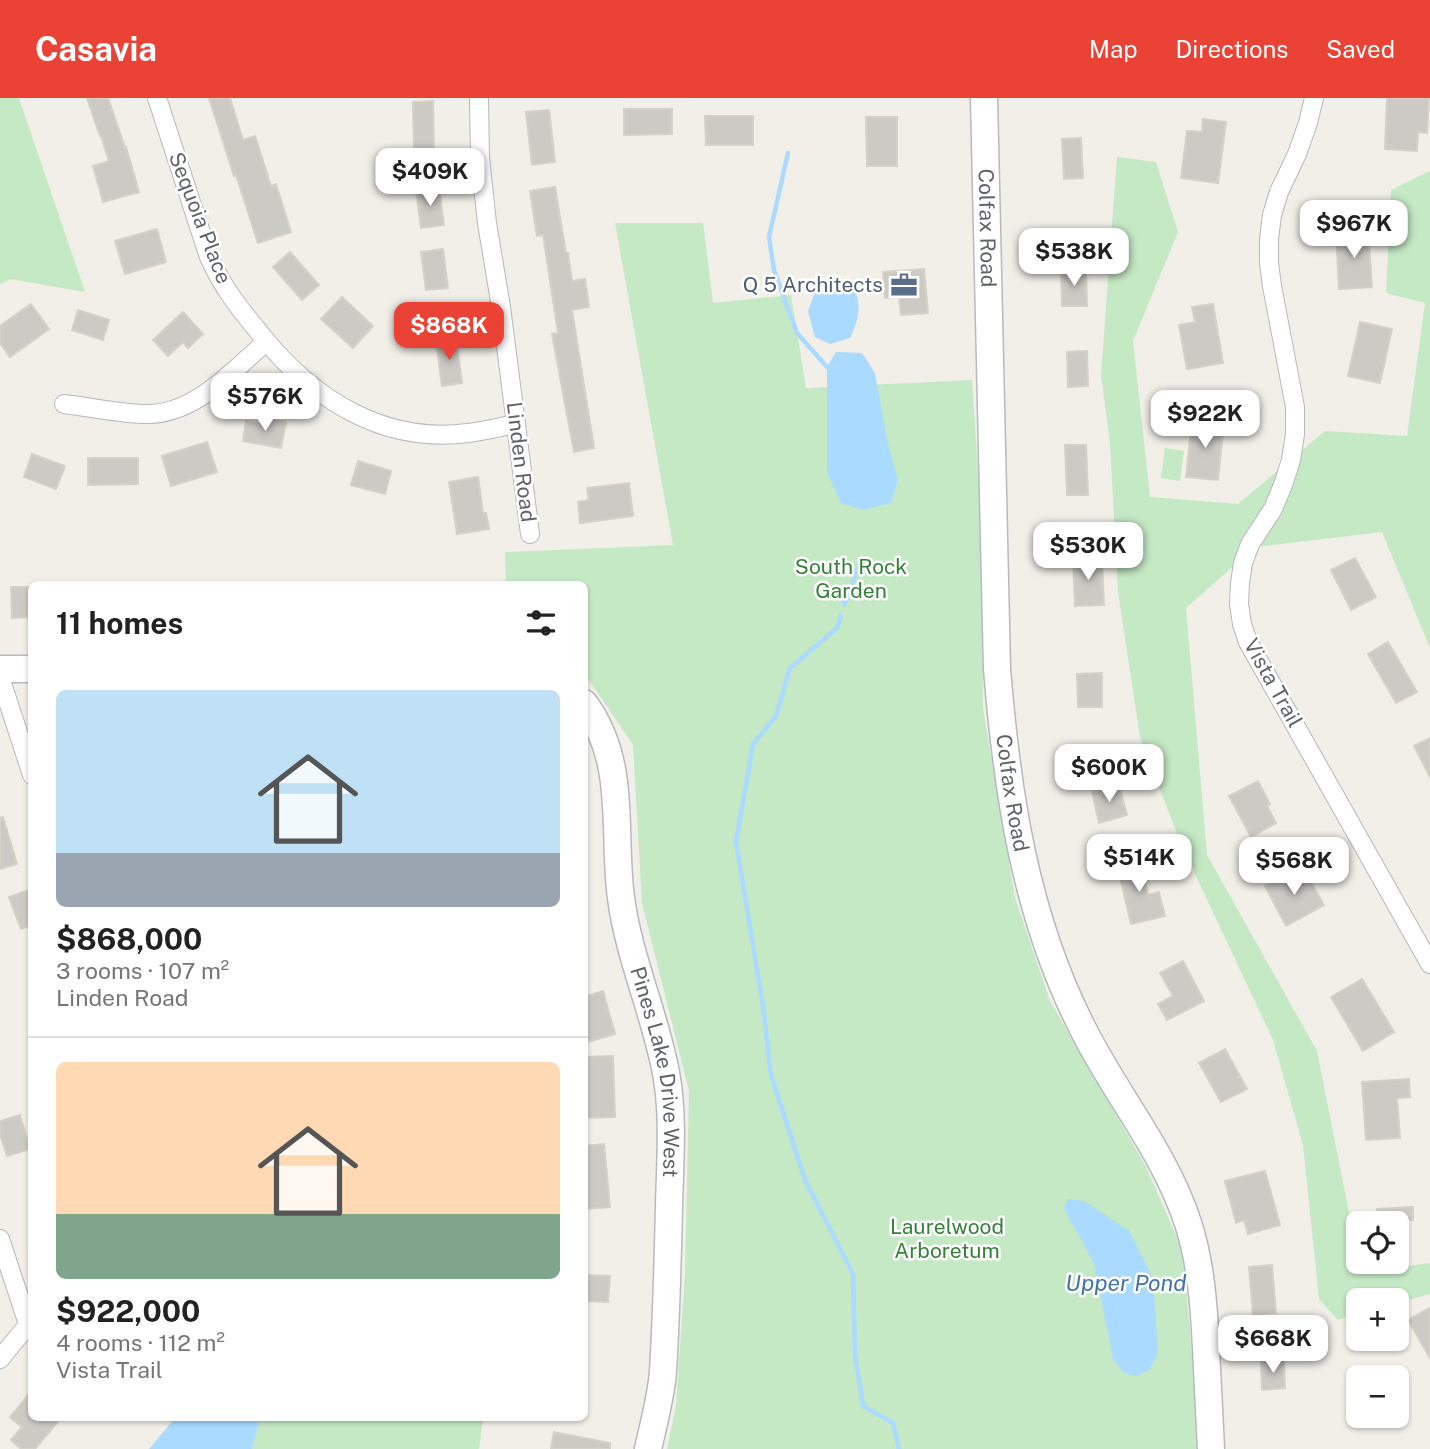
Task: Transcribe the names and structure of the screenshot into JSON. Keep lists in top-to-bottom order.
{
  "streets": {
    "main road": ["Colfax Road", "Pines Lake Drive West"],
    "street": ["Sequoia Place", "Linden Road", "Vista Trail"]
  },
  "crossings": [
    ["Sequoia Place", "Linden Road"]
  ],
  "water": ["Upper Pond"],
  "parks": ["South Rock Garden", "Laurelwood Arboretum"],
  "places": {
    "office": ["Q 5 Architects"]
  },
  "page": {
    "header": "Casavia",
    "nav": ["Map", "Directions", "Saved"],
    "price": [
      "$409K",
      "$967K",
      "$538K",
      "$868K",
      "$576K",
      "$922K",
      "$530K",
      "$600K",
      "$514K",
      "$568K",
      "$668K"
    ],
    "heading": "11 homes",
    "list": [
      {
        "name": "$868,000",
        "note": "3 rooms · 107 m² · Linden Road"
      },
      {
        "name": "$922,000",
        "note": "4 rooms · 112 m² · Vista Trail"
      }
    ],
    "map_buttons": ["+", "−"]
  }
}
